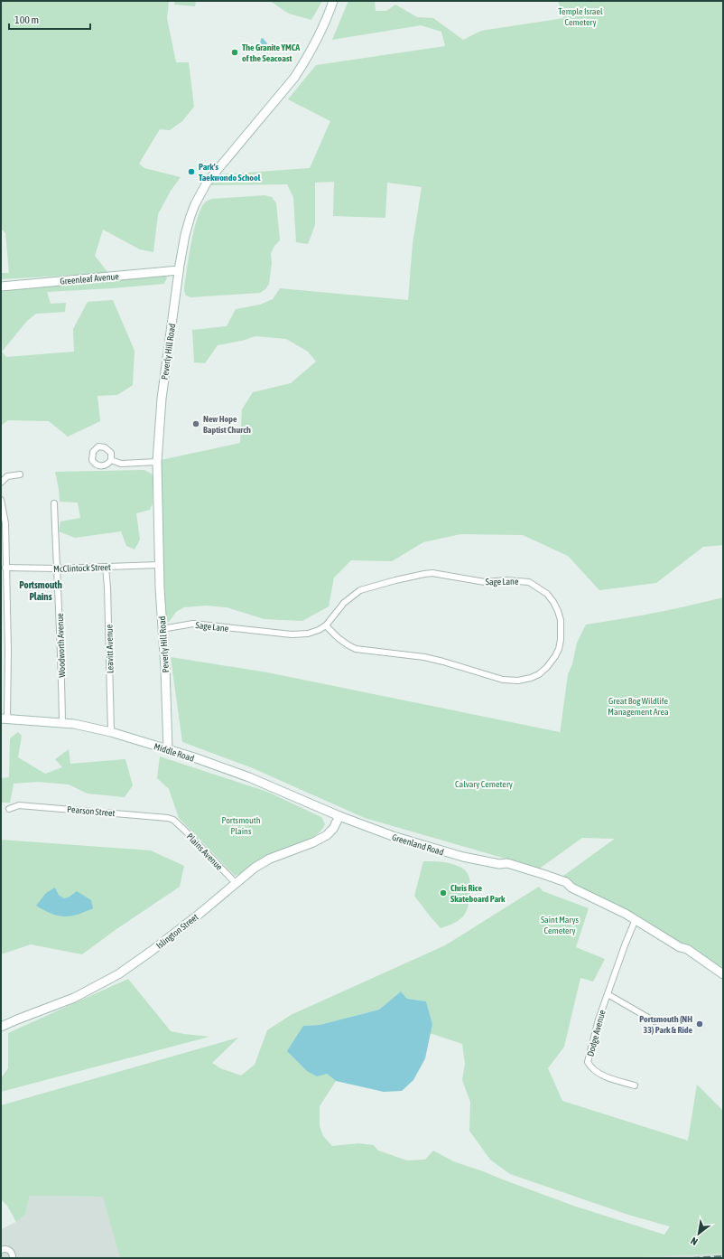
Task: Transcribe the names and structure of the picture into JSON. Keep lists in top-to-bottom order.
{
  "streets": {
    "street": [
      "Greenleaf Avenue",
      "Peverly Hill Road",
      "McClintock Street",
      "Sage Lane",
      "Woodworth Avenue",
      "Leavitt Avenue",
      "Middle Road",
      "Pearson Street",
      "Greenland Road",
      "Plains Avenue",
      "Islington Street",
      "Dodge Avenue"
    ]
  },
  "crossings": [
    ["Greenleaf Avenue", "Peverly Hill Road"],
    ["Peverly Hill Road", "McClintock Street"],
    ["Peverly Hill Road", "Sage Lane"],
    ["Peverly Hill Road", "Middle Road"],
    ["McClintock Street", "Woodworth Avenue"],
    ["McClintock Street", "Leavitt Avenue"],
    ["Woodworth Avenue", "Middle Road"],
    ["Leavitt Avenue", "Middle Road"],
    ["Middle Road", "Greenland Road"],
    ["Middle Road", "Islington Street"],
    ["Pearson Street", "Plains Avenue"],
    ["Greenland Road", "Islington Street"],
    ["Greenland Road", "Dodge Avenue"],
    ["Plains Avenue", "Islington Street"]
  ],
  "districts": ["Portsmouth Plains"],
  "parks": [
    "Temple Israel Cemetery",
    "Great Bog Wildlife Management Area",
    "Calvary Cemetery",
    "Portsmouth Plains",
    "Saint Marys Cemetery"
  ],
  "places": [
    "The Granite YMCA of the Seacoast",
    "Park’s Taekwondo School",
    "New Hope Baptist Church",
    "Chris Rice Skateboard Park",
    "Portsmouth (NH 33) Park & Ride"
  ],
  "scale_bar": "100 m",
  "north": "bottom left"
}
